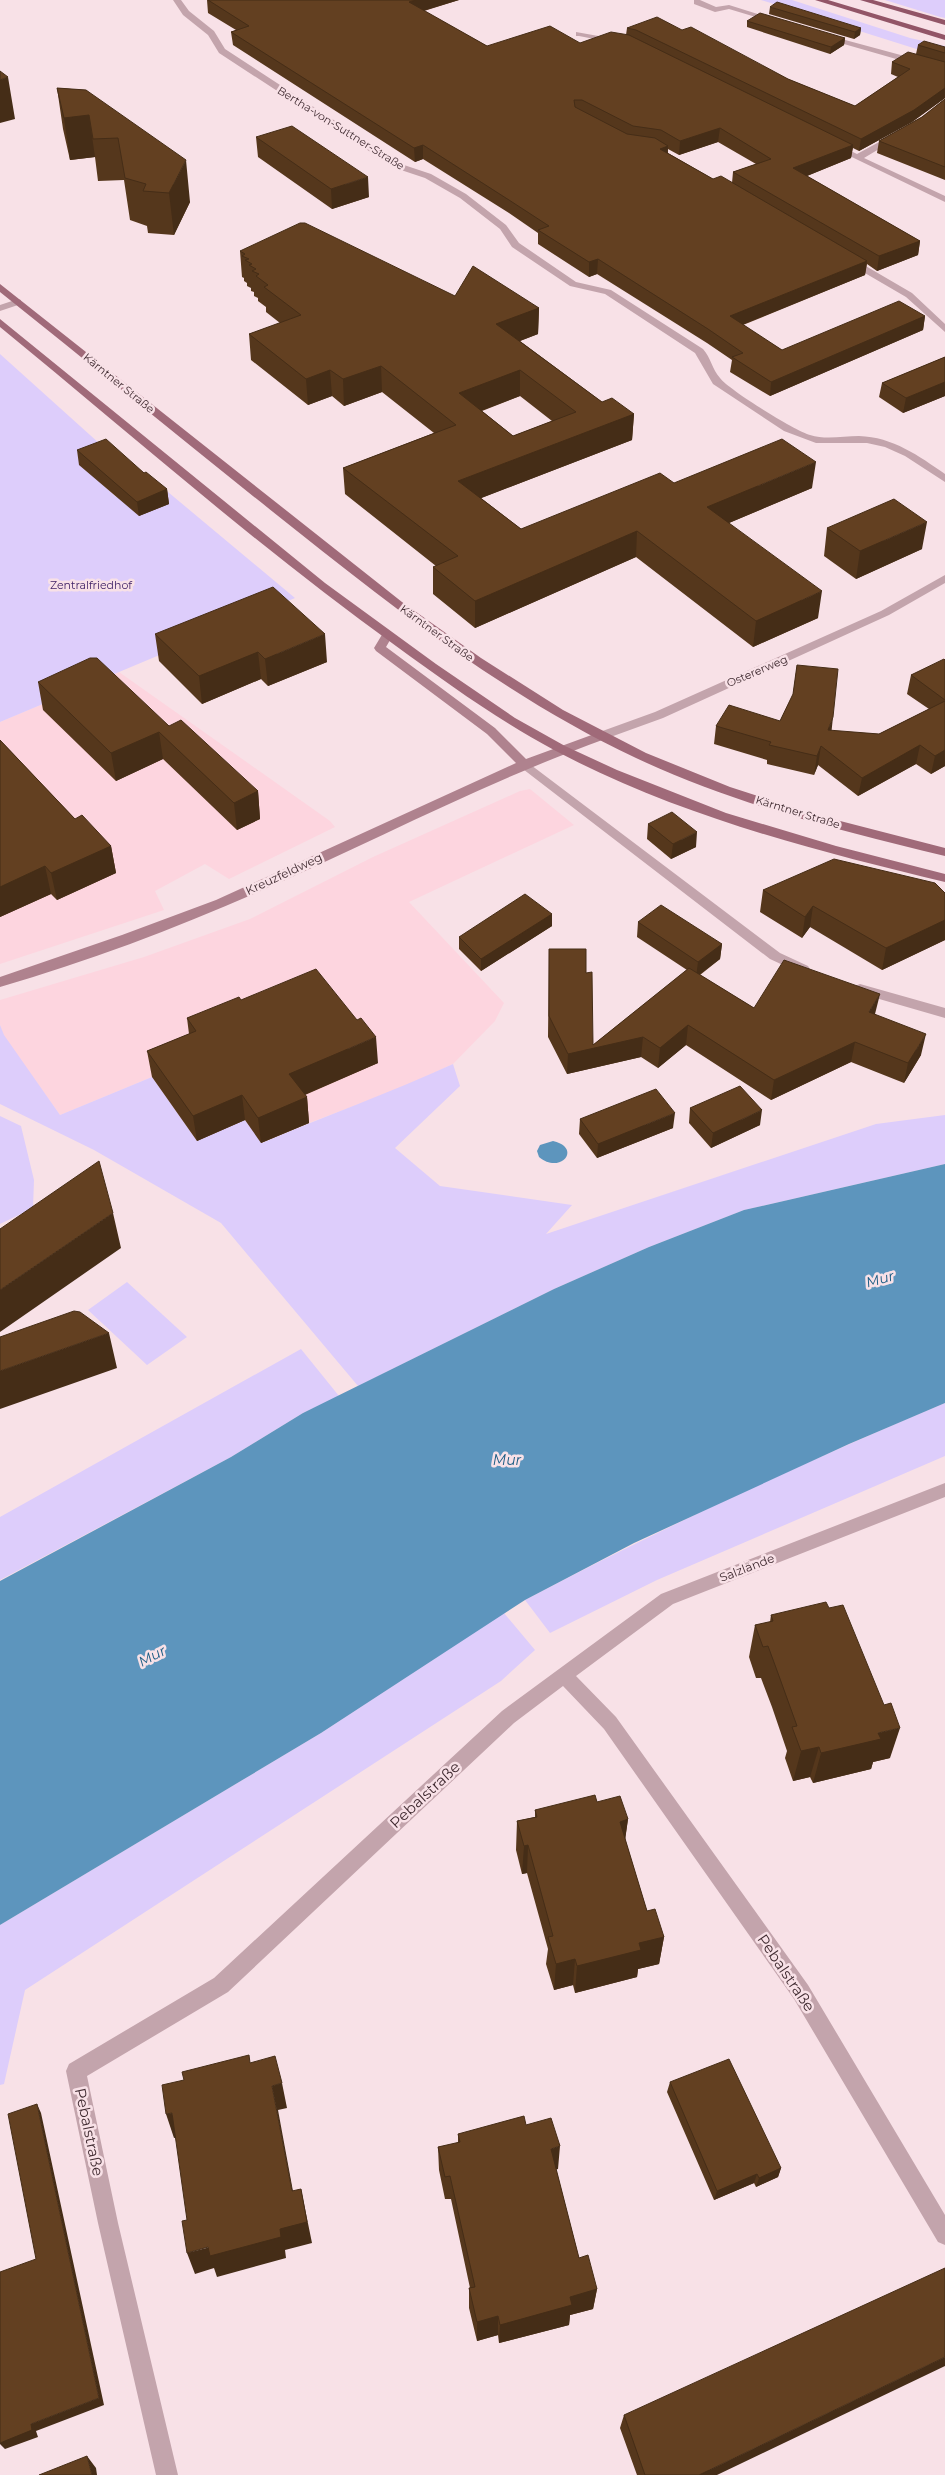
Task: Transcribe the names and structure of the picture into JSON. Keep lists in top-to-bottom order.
{
  "streets": {
    "main road": ["Kärntner Straße", "Ostererweg", "Kreuzfeldweg"],
    "street": ["Bertha-von-Suttner-Straße", "Salzlände", "Pebalstraße"]
  },
  "crossings": [
    ["Kärntner Straße", "Ostererweg"],
    ["Ostererweg", "Kreuzfeldweg"],
    ["Salzlände", "Pebalstraße"]
  ],
  "water": ["Mur"],
  "parks": ["Zentralfriedhof"]
}
